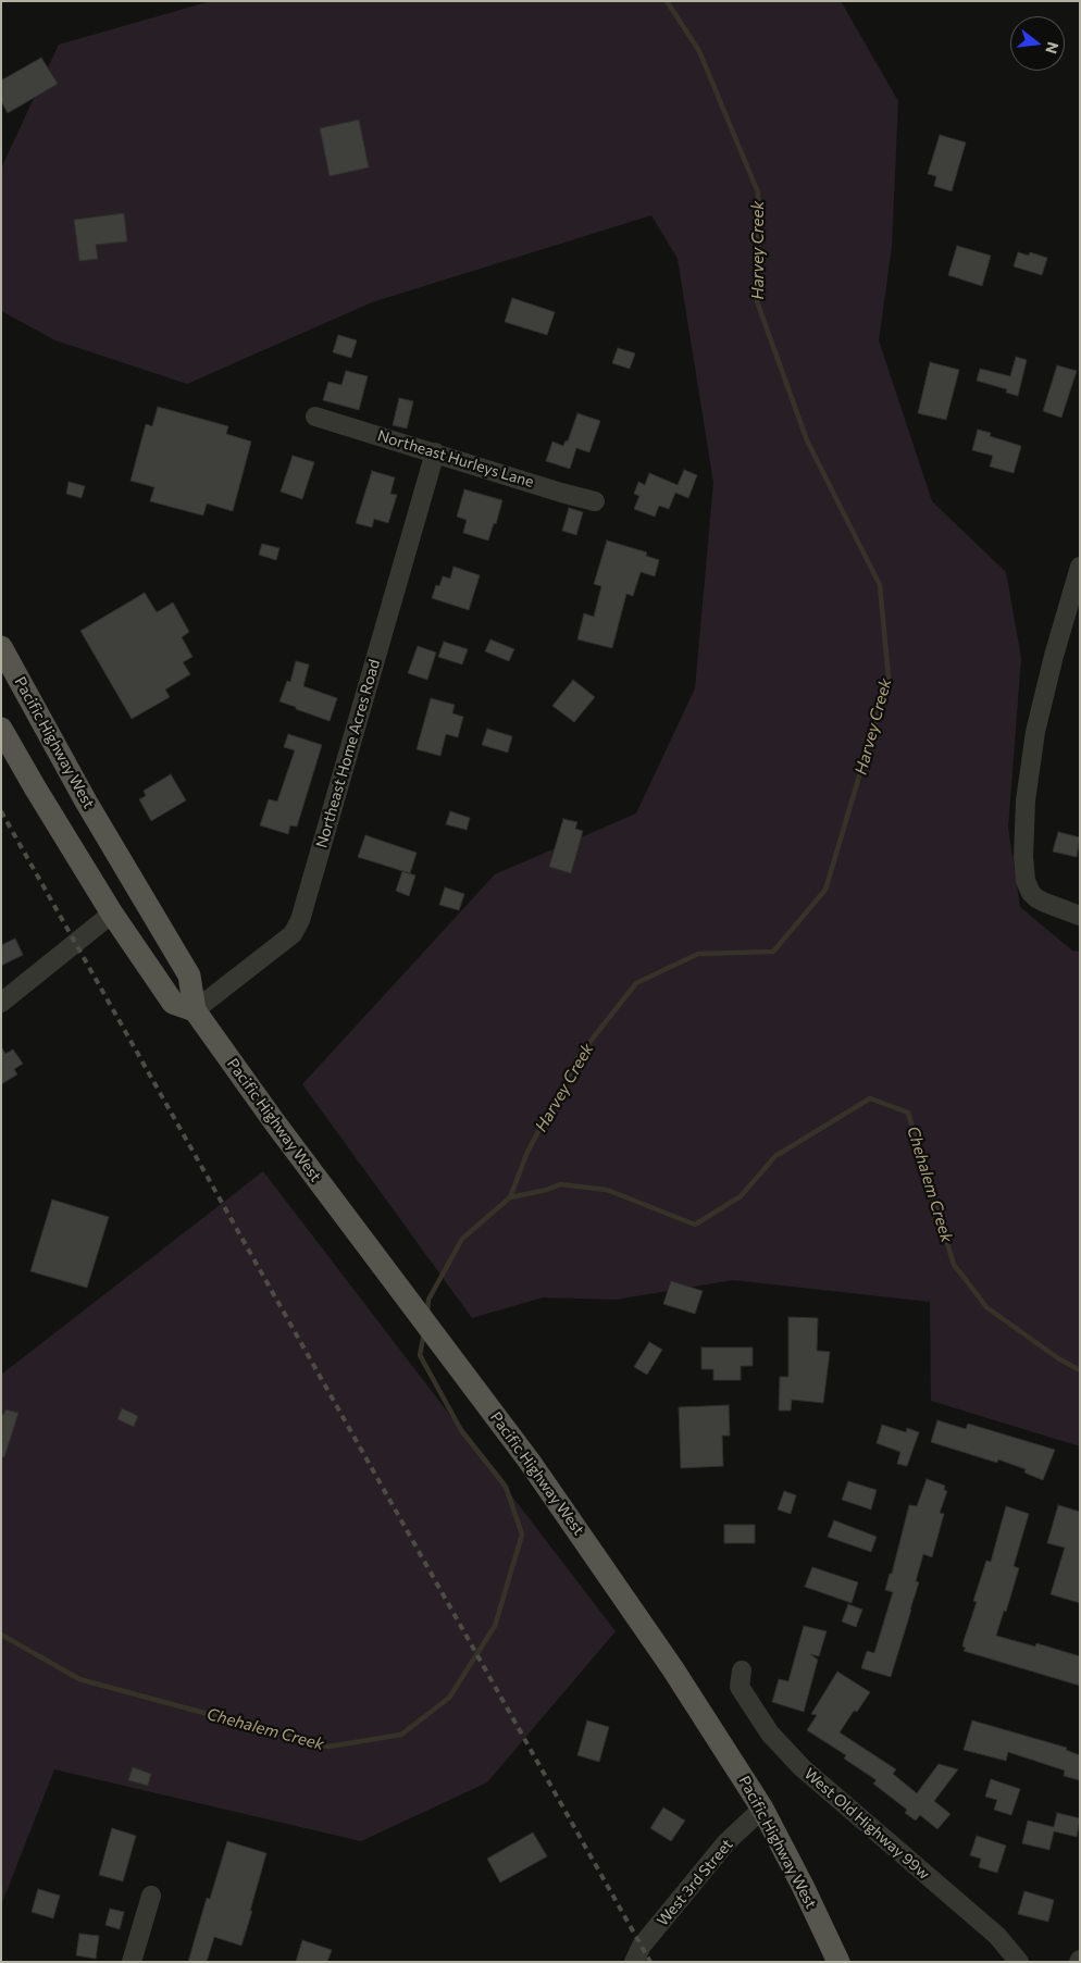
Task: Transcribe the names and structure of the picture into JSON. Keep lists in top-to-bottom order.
{
  "streets": {
    "main road": ["Pacific Highway West"],
    "street": [
      "Northeast Hurleys Lane",
      "Northeast Home Acres Road",
      "West Old Highway 99w",
      "West 3rd Street"
    ]
  },
  "crossings": [
    ["Northeast Hurleys Lane", "Northeast Home Acres Road"],
    ["Pacific Highway West", "Northeast Home Acres Road"],
    ["Pacific Highway West", "West 3rd Street"]
  ],
  "water": ["Harvey Creek", "Chehalem Creek"],
  "north": "right"
}
